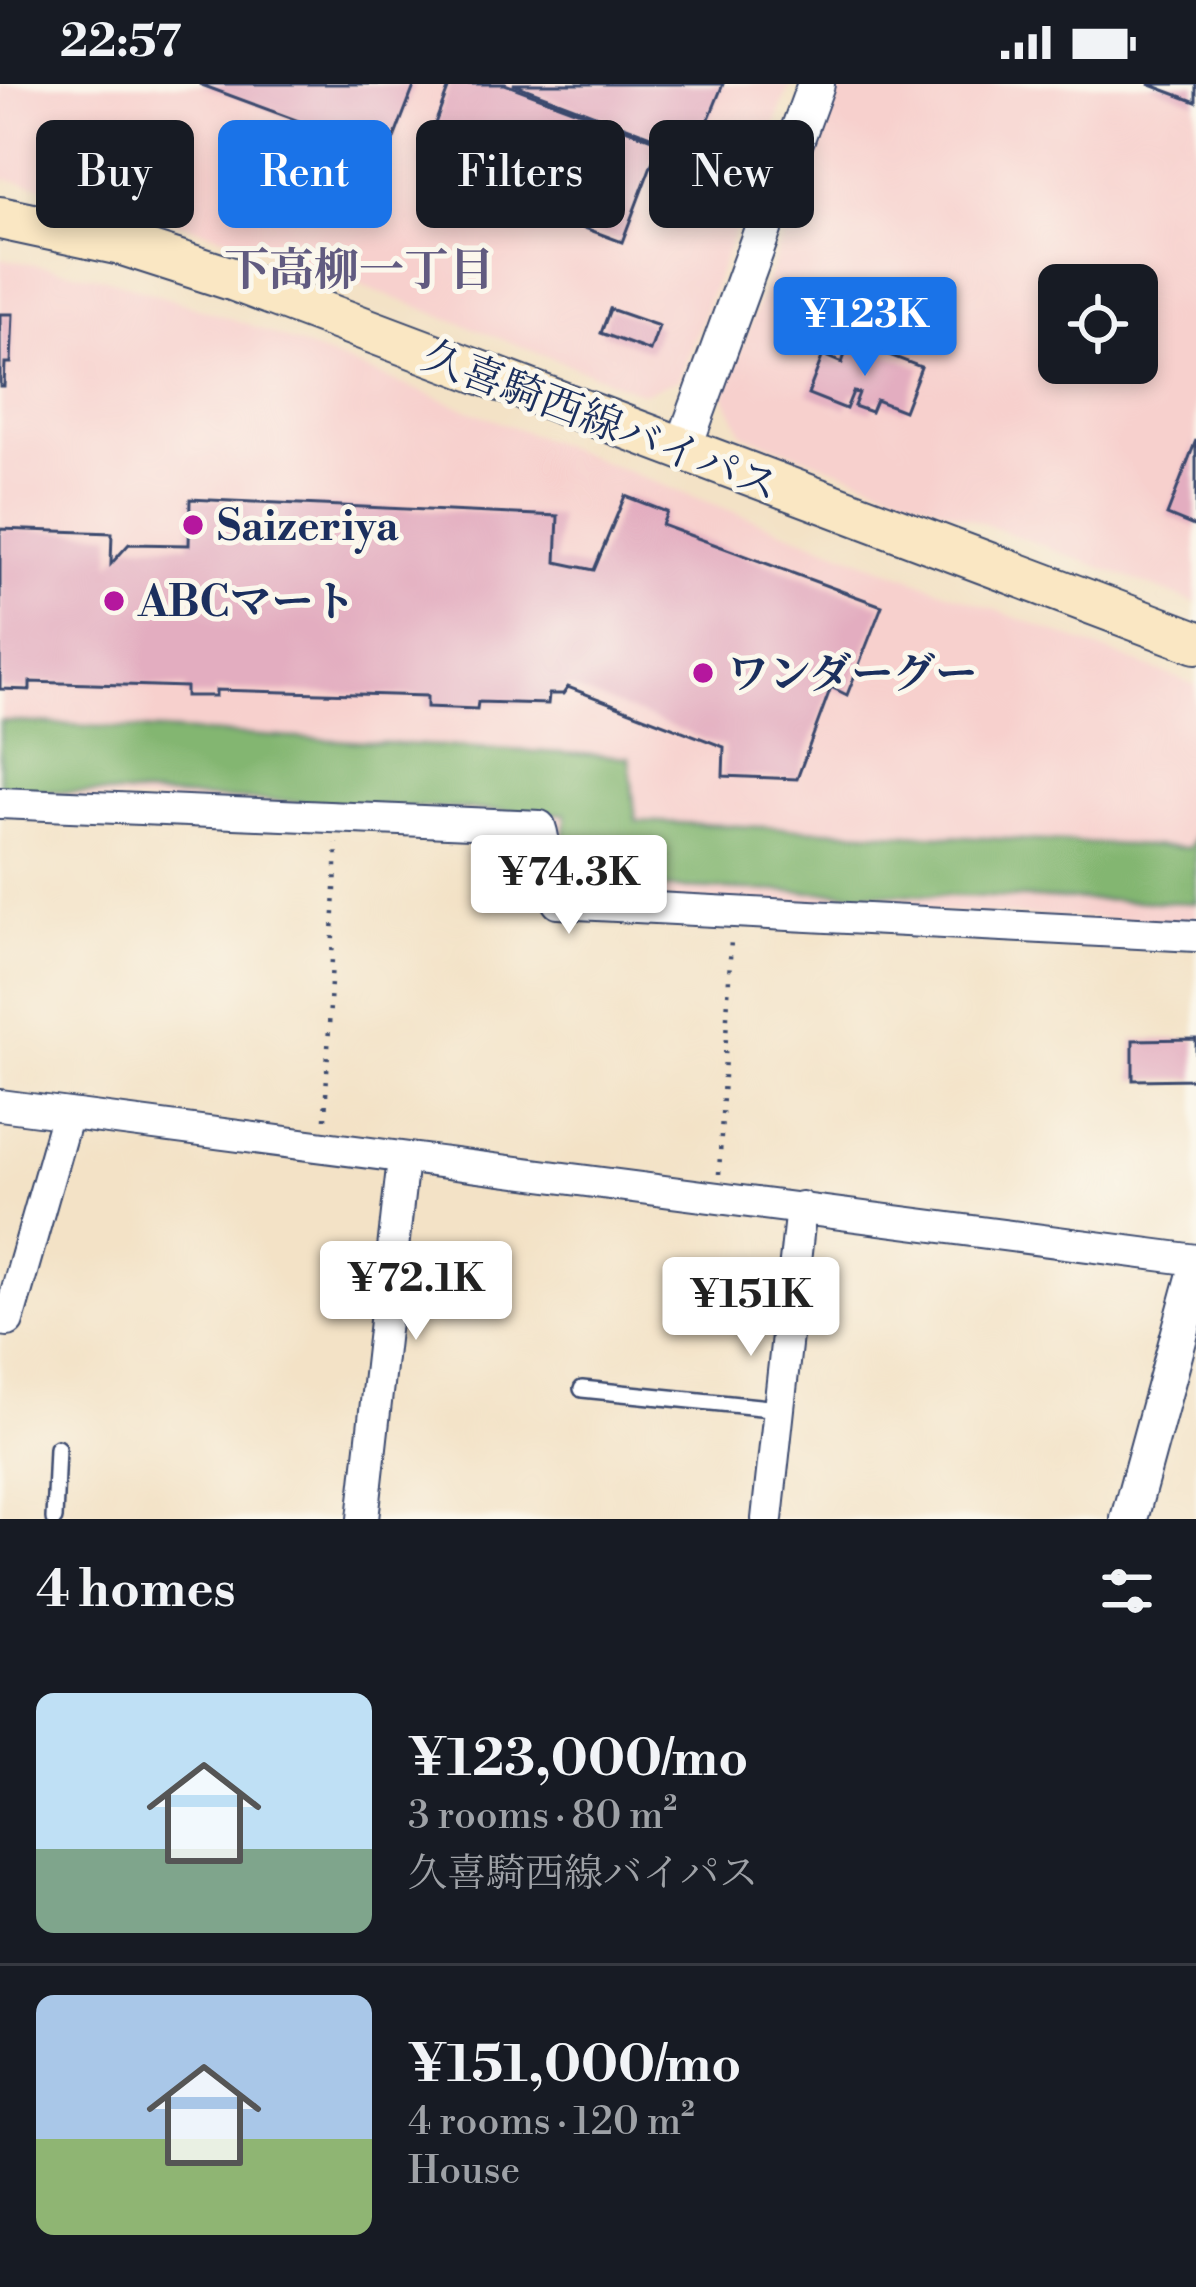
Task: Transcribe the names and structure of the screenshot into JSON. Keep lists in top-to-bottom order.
{
  "streets": {
    "main road": ["久喜騎西線バイパス"]
  },
  "districts": ["下高柳一丁目"],
  "places": ["Saizeriya", "ABCマート", "ワンダーグー"],
  "page": {
    "status": "22:57",
    "chip": [
      "Buy",
      "Rent",
      "Filters",
      "New"
    ],
    "price": [
      "¥123K",
      "¥74.3K",
      "¥72.1K",
      "¥151K"
    ],
    "heading": "4 homes",
    "list": [
      {
        "name": "¥123,000/mo",
        "note": "3 rooms · 80 m² · 久喜騎西線バイパス"
      },
      {
        "name": "¥151,000/mo",
        "note": "4 rooms · 120 m² · House"
      }
    ]
  }
}
